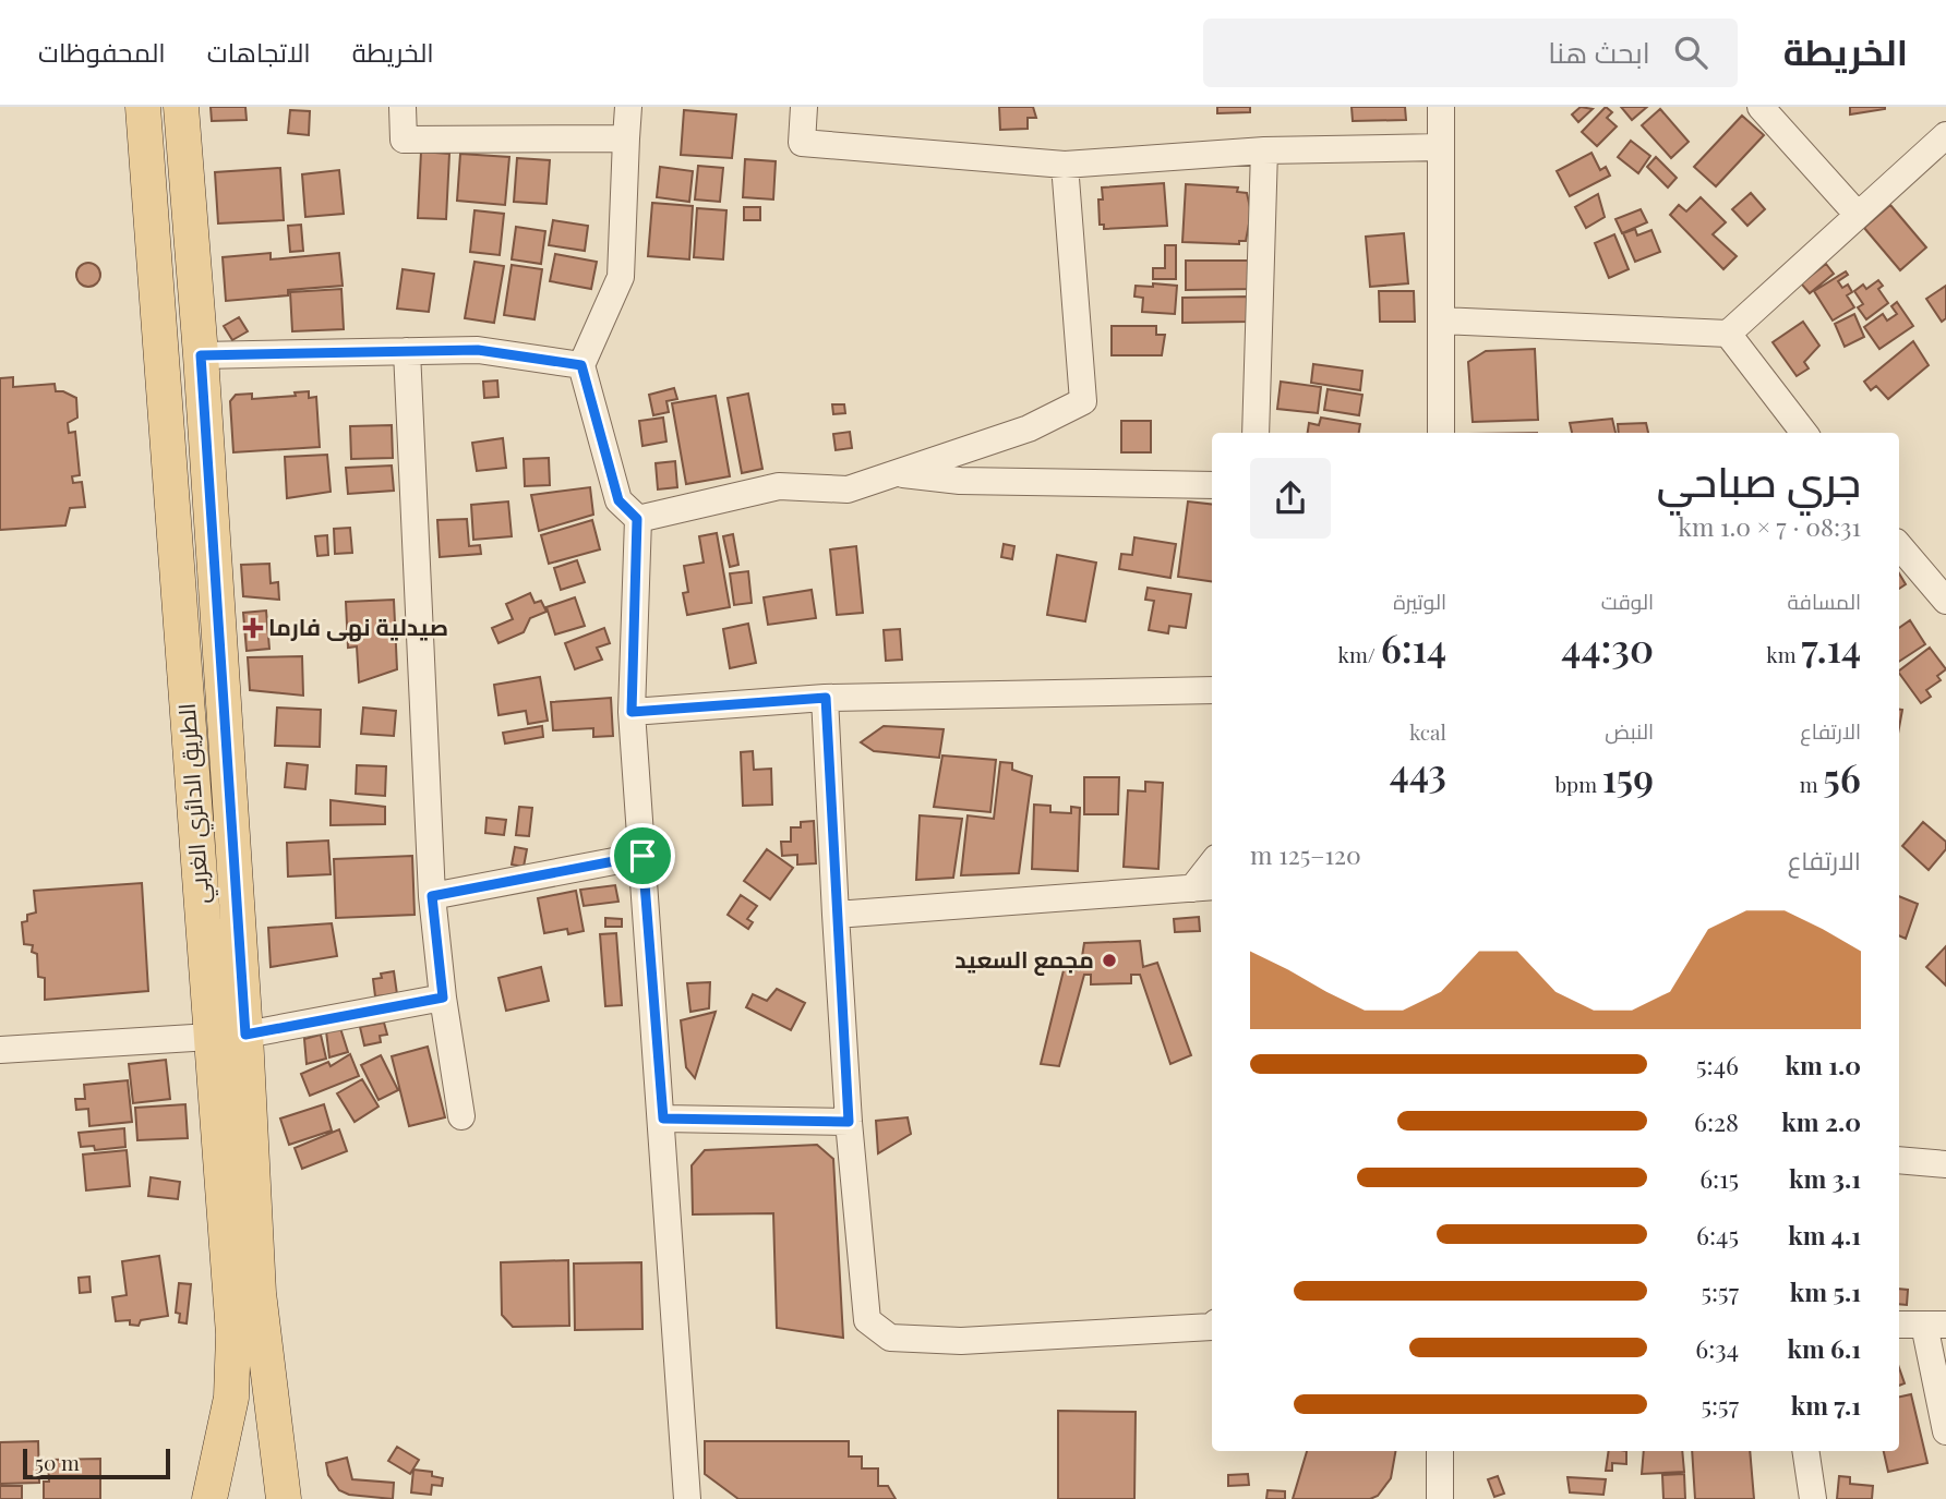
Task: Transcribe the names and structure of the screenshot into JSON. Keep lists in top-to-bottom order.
{
  "streets": {
    "main road": ["الطريق الدائري الغربي"]
  },
  "places": {
    "health": ["صيدلية نهى فارما"],
    "other": ["مجمع السعيد"]
  },
  "scale_bar": "50 m",
  "page": {
    "header": "الخريطة",
    "search": "ابحث هنا",
    "nav": ["الخريطة", "الاتجاهات", "المحفوظات"],
    "heading": ["جري صباحي", "08:31 · 7 × 1.0 km"],
    "stats": [
      ["المسافة", "7.14 km"],
      ["الوقت", "44:30"],
      ["الوتيرة", "6:14 /km"],
      ["الارتفاع", "56 m"],
      ["النبض", "159 bpm"],
      ["kcal", "443"]
    ],
    "chart": ["الارتفاع", "120–125 m"],
    "list": [
      {
        "name": "1.0 km",
        "note": "5:46"
      },
      {
        "name": "2.0 km",
        "note": "6:28"
      },
      {
        "name": "3.1 km",
        "note": "6:15"
      },
      {
        "name": "4.1 km",
        "note": "6:45"
      },
      {
        "name": "5.1 km",
        "note": "5:57"
      },
      {
        "name": "6.1 km",
        "note": "6:34"
      },
      {
        "name": "7.1 km",
        "note": "5:57"
      }
    ],
    "scale": "50 m"
  }
}
